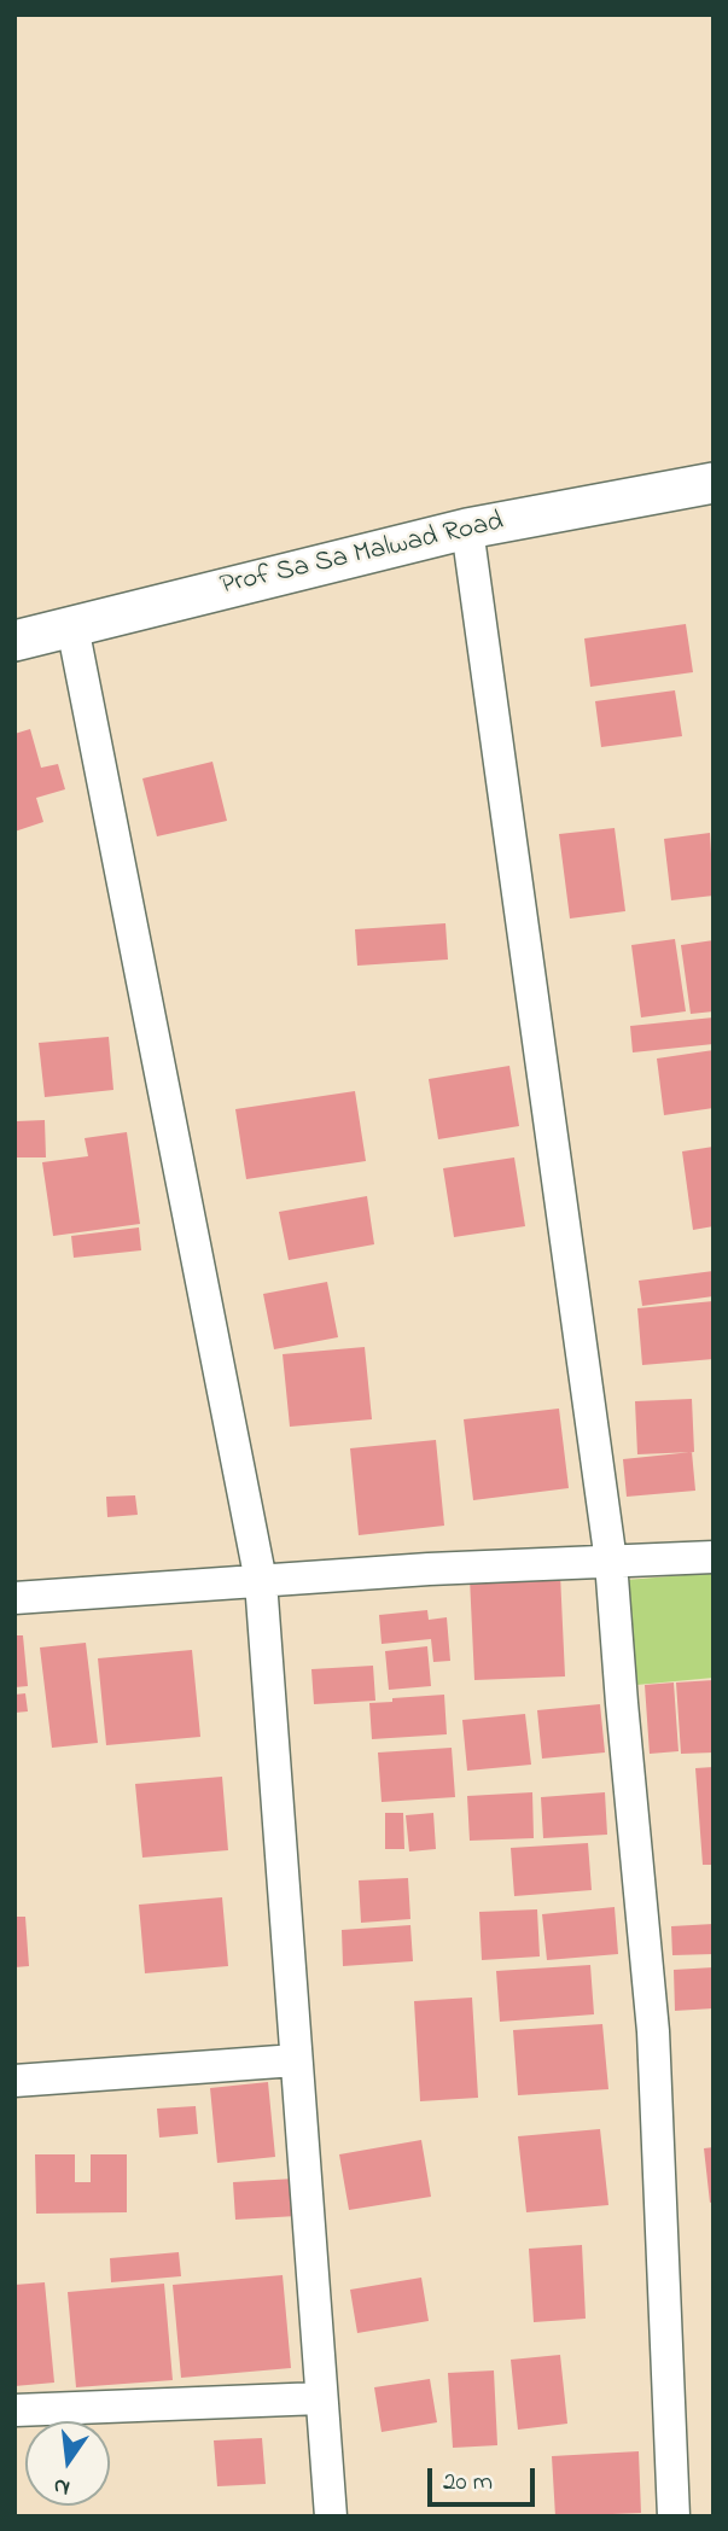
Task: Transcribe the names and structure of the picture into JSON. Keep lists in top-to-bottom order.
{
  "streets": {
    "street": ["Prof Sa Sa Malwad Road"]
  },
  "scale_bar": "20 m",
  "north": "bottom"
}
